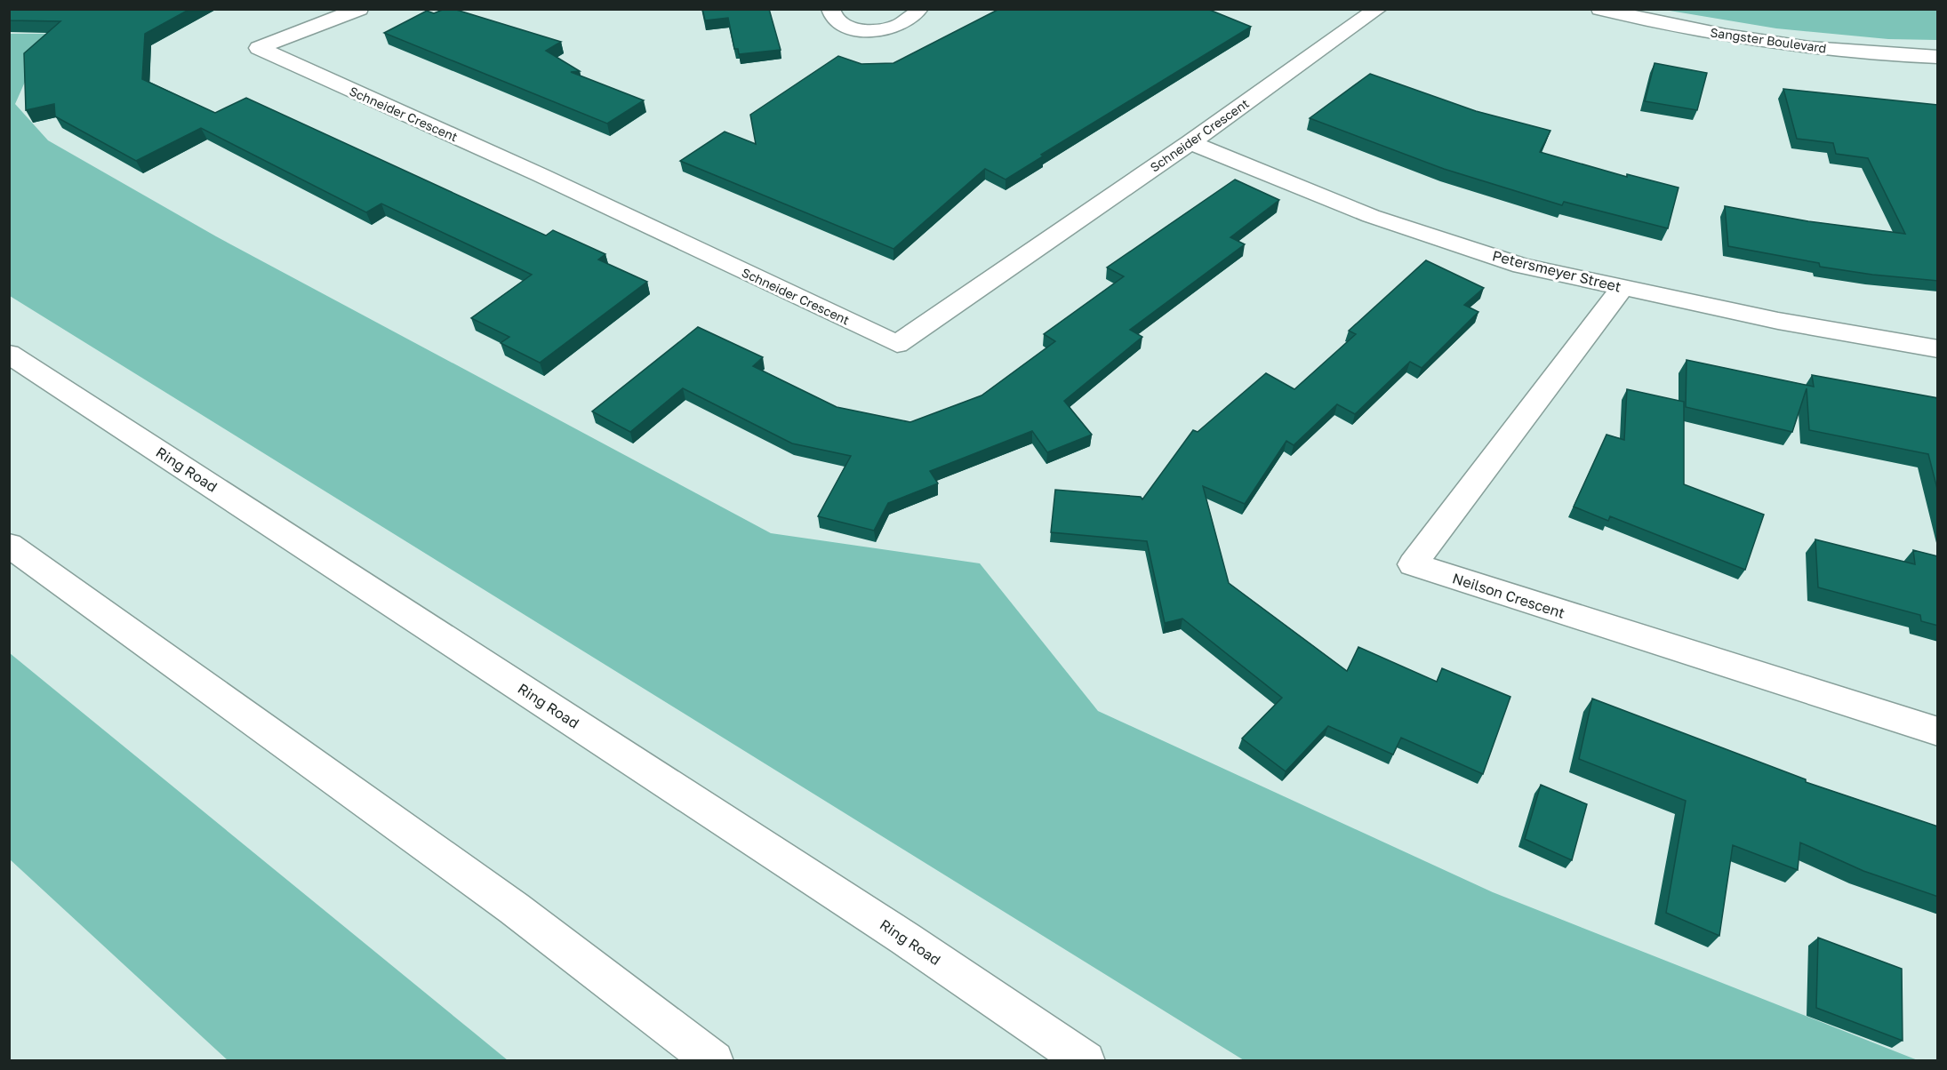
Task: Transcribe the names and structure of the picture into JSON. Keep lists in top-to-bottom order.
{
  "streets": {
    "main road": [
      "Sangster Boulevard",
      "Schneider Crescent",
      "Petersmeyer Street",
      "Ring Road",
      "Neilson Crescent"
    ]
  },
  "crossings": [
    ["Schneider Crescent", "Petersmeyer Street"],
    ["Petersmeyer Street", "Neilson Crescent"]
  ]
}
